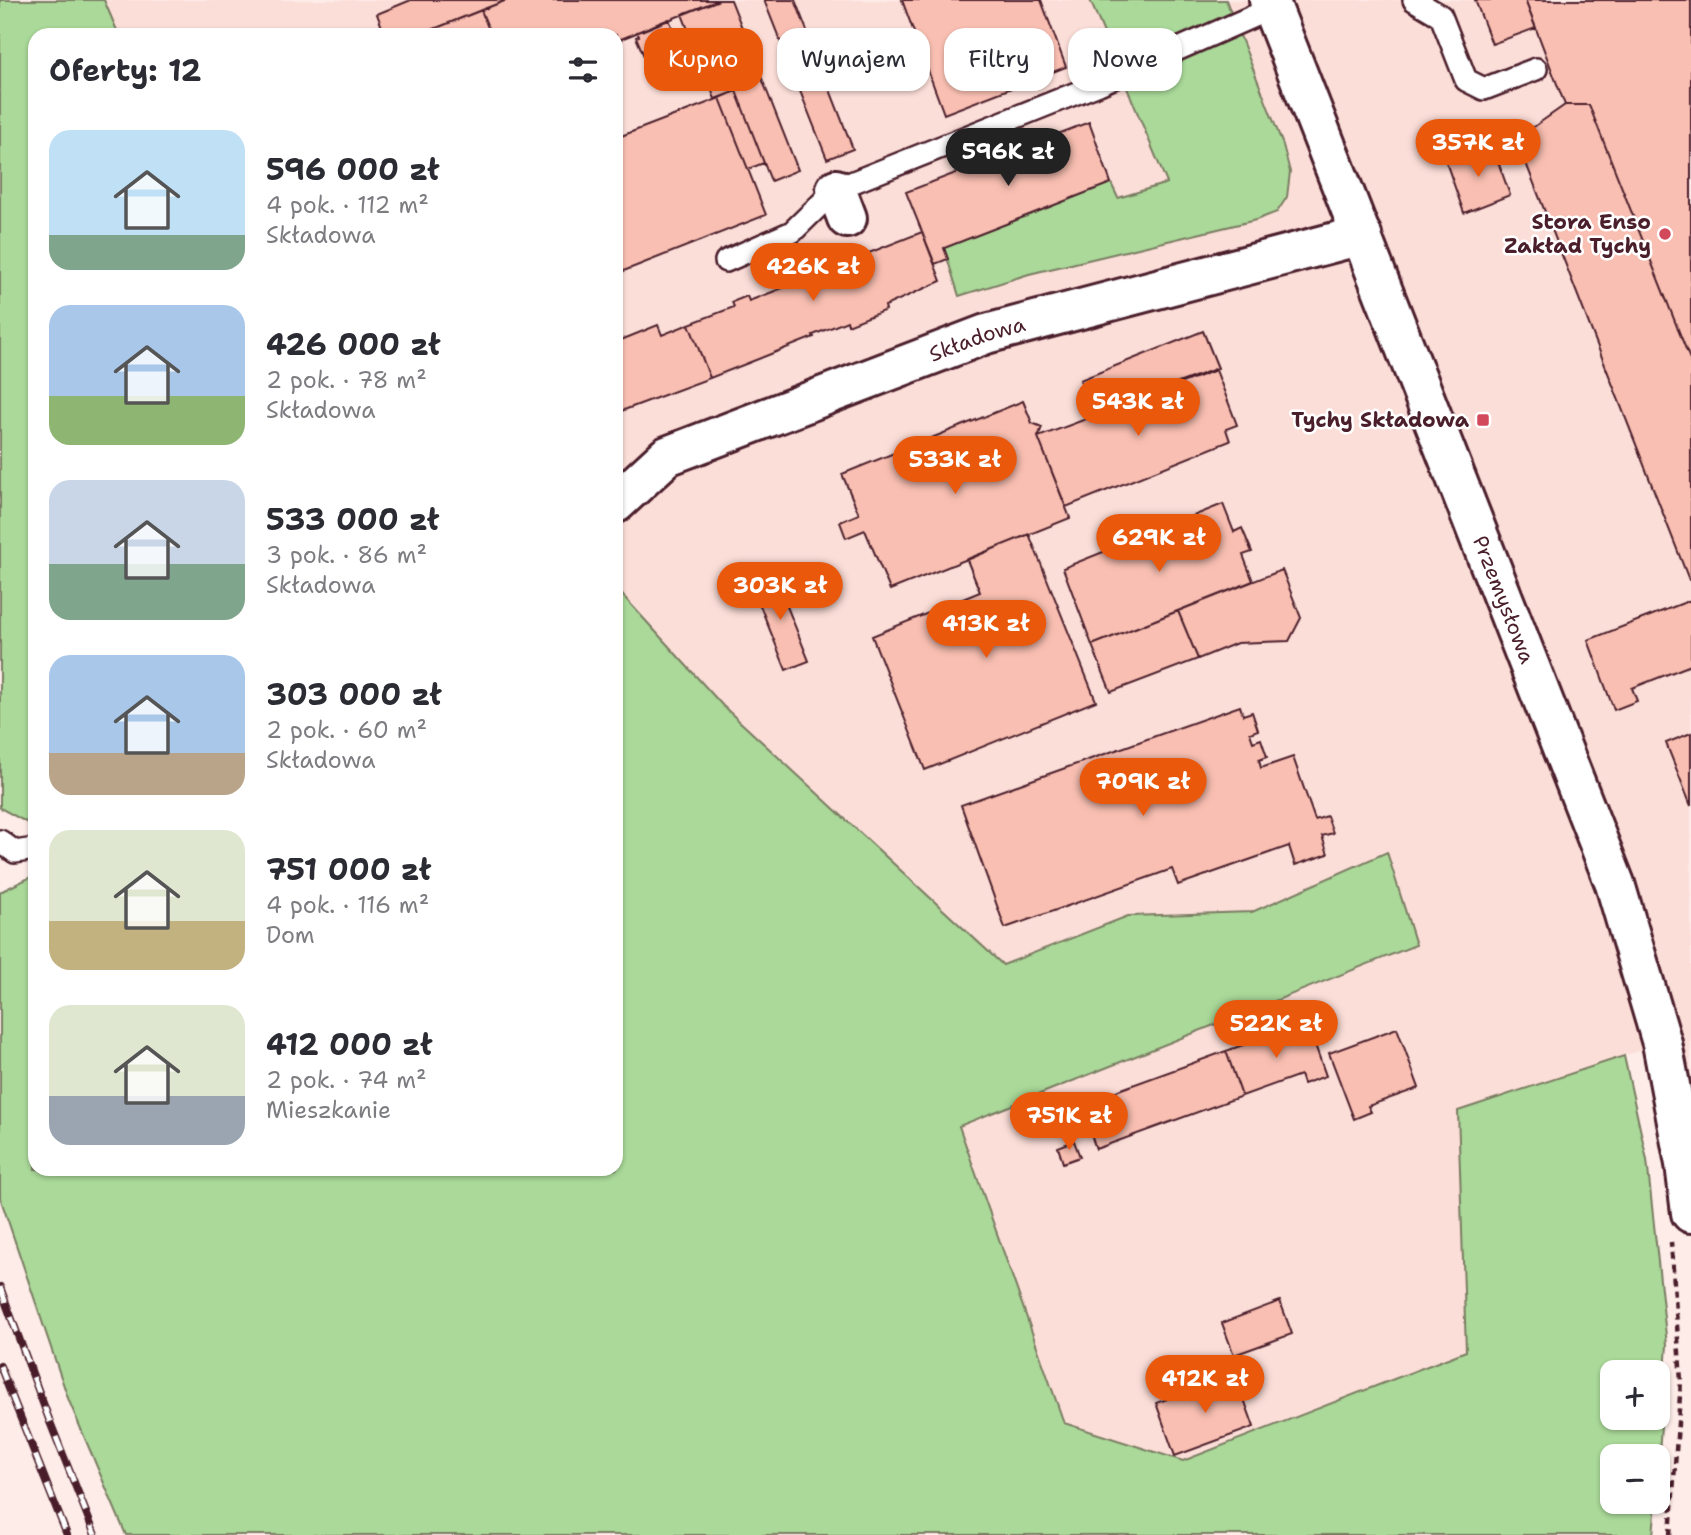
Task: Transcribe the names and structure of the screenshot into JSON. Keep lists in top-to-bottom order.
{
  "streets": {
    "street": ["Składowa", "Przemysłowa"]
  },
  "crossings": [
    ["Składowa", "Przemysłowa"]
  ],
  "places": {
    "other": ["Stora Enso Zakład Tychy"],
    "transit": ["Tychy Składowa"]
  },
  "page": {
    "chip": [
      "Kupno",
      "Wynajem",
      "Filtry",
      "Nowe"
    ],
    "heading": "Oferty: 12",
    "list": [
      {
        "name": "596 000 zł",
        "note": "4 pok. · 112 m² · Składowa"
      },
      {
        "name": "426 000 zł",
        "note": "2 pok. · 78 m² · Składowa"
      },
      {
        "name": "533 000 zł",
        "note": "3 pok. · 86 m² · Składowa"
      },
      {
        "name": "303 000 zł",
        "note": "2 pok. · 60 m² · Składowa"
      },
      {
        "name": "751 000 zł",
        "note": "4 pok. · 116 m² · Dom"
      },
      {
        "name": "412 000 zł",
        "note": "2 pok. · 74 m² · Mieszkanie"
      }
    ],
    "price": [
      "357K zł",
      "596K zł",
      "426K zł",
      "543K zł",
      "533K zł",
      "629K zł",
      "303K zł",
      "413K zł",
      "709K zł",
      "522K zł",
      "751K zł",
      "412K zł"
    ],
    "map_buttons": ["+", "−"]
  }
}
